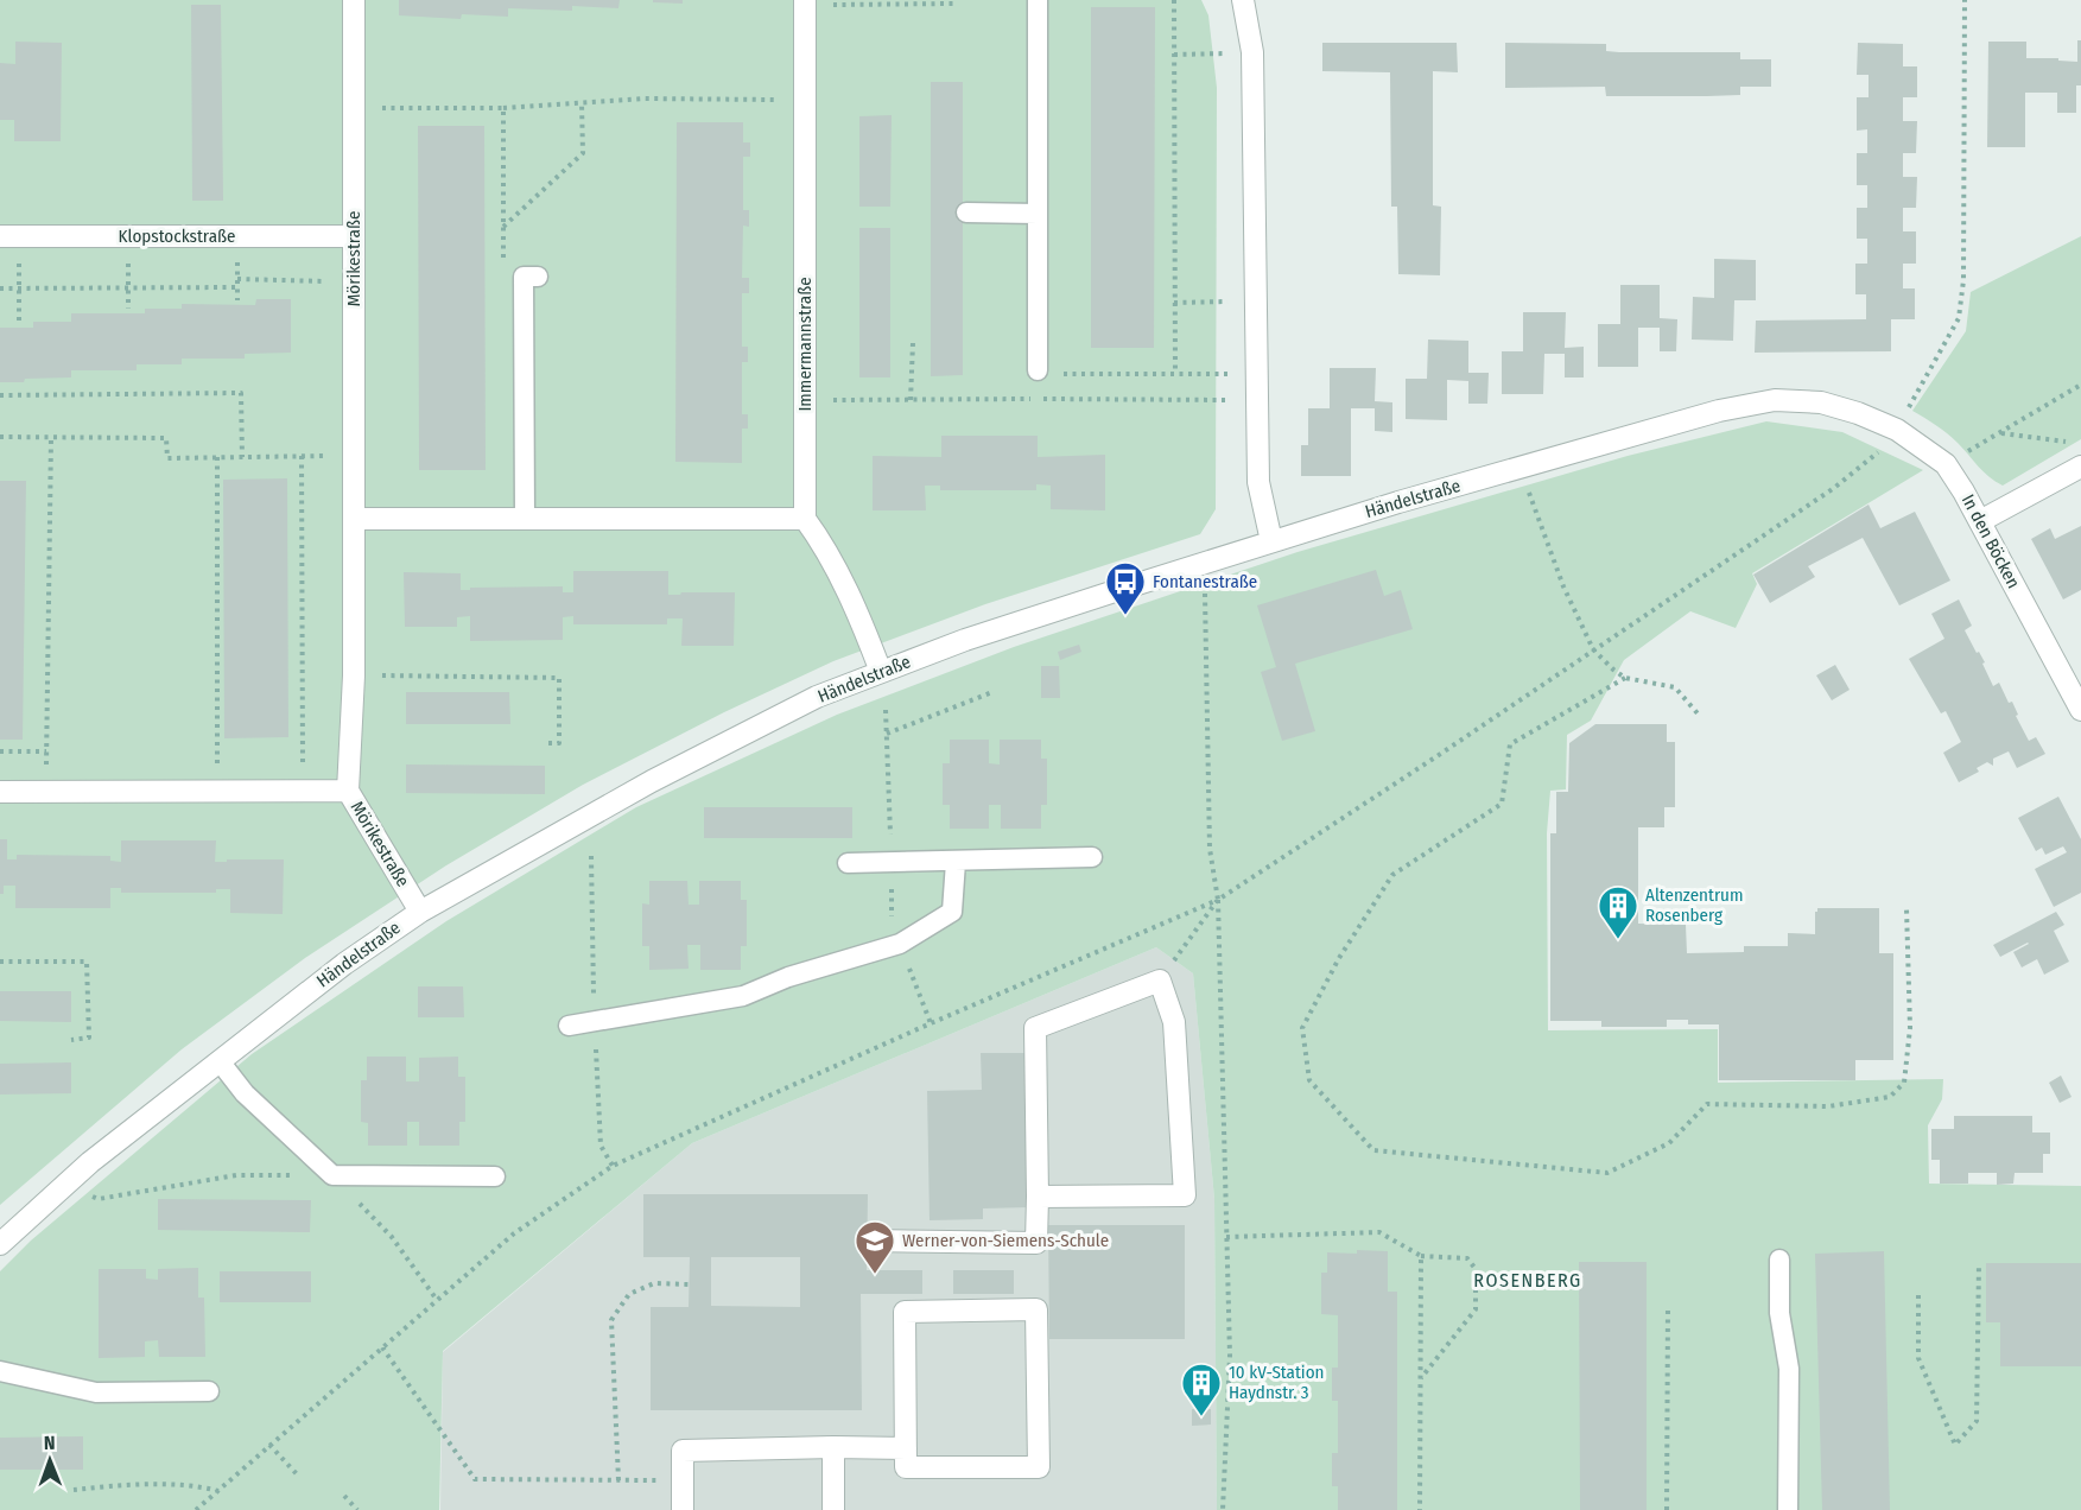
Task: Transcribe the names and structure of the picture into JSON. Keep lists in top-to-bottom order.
{
  "streets": {
    "street": [
      "Klopstockstraße",
      "Mörikestraße",
      "Immermannstraße",
      "Händelstraße",
      "In den Böcken"
    ]
  },
  "crossings": [
    ["Klopstockstraße", "Mörikestraße"],
    ["Mörikestraße", "Händelstraße"],
    ["Händelstraße", "In den Böcken"]
  ],
  "districts": ["ROSENBERG"],
  "places": {
    "bus stop": ["Fontanestraße"],
    "building": ["Altenzentrum Rosenberg", "10 kV-Station Haydnstr. 3"],
    "school or university": ["Werner-von-Siemens-Schule"]
  },
  "north": "top"
}
